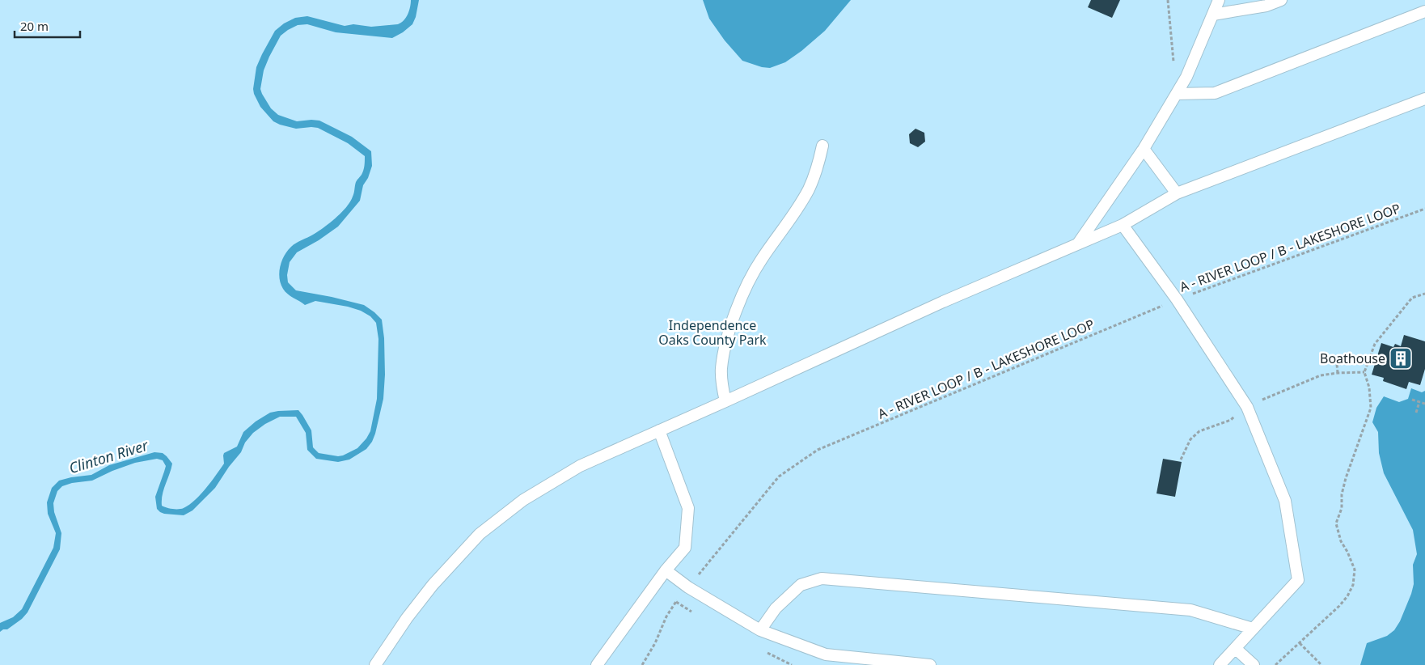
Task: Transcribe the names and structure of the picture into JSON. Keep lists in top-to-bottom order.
{
  "streets": {
    "path": ["A - RIVER LOOP / B - LAKESHORE LOOP"]
  },
  "water": ["Clinton River"],
  "parks": ["Independence Oaks County Park"],
  "places": {
    "building": ["Boathouse"]
  },
  "scale_bar": "20 m"
}
